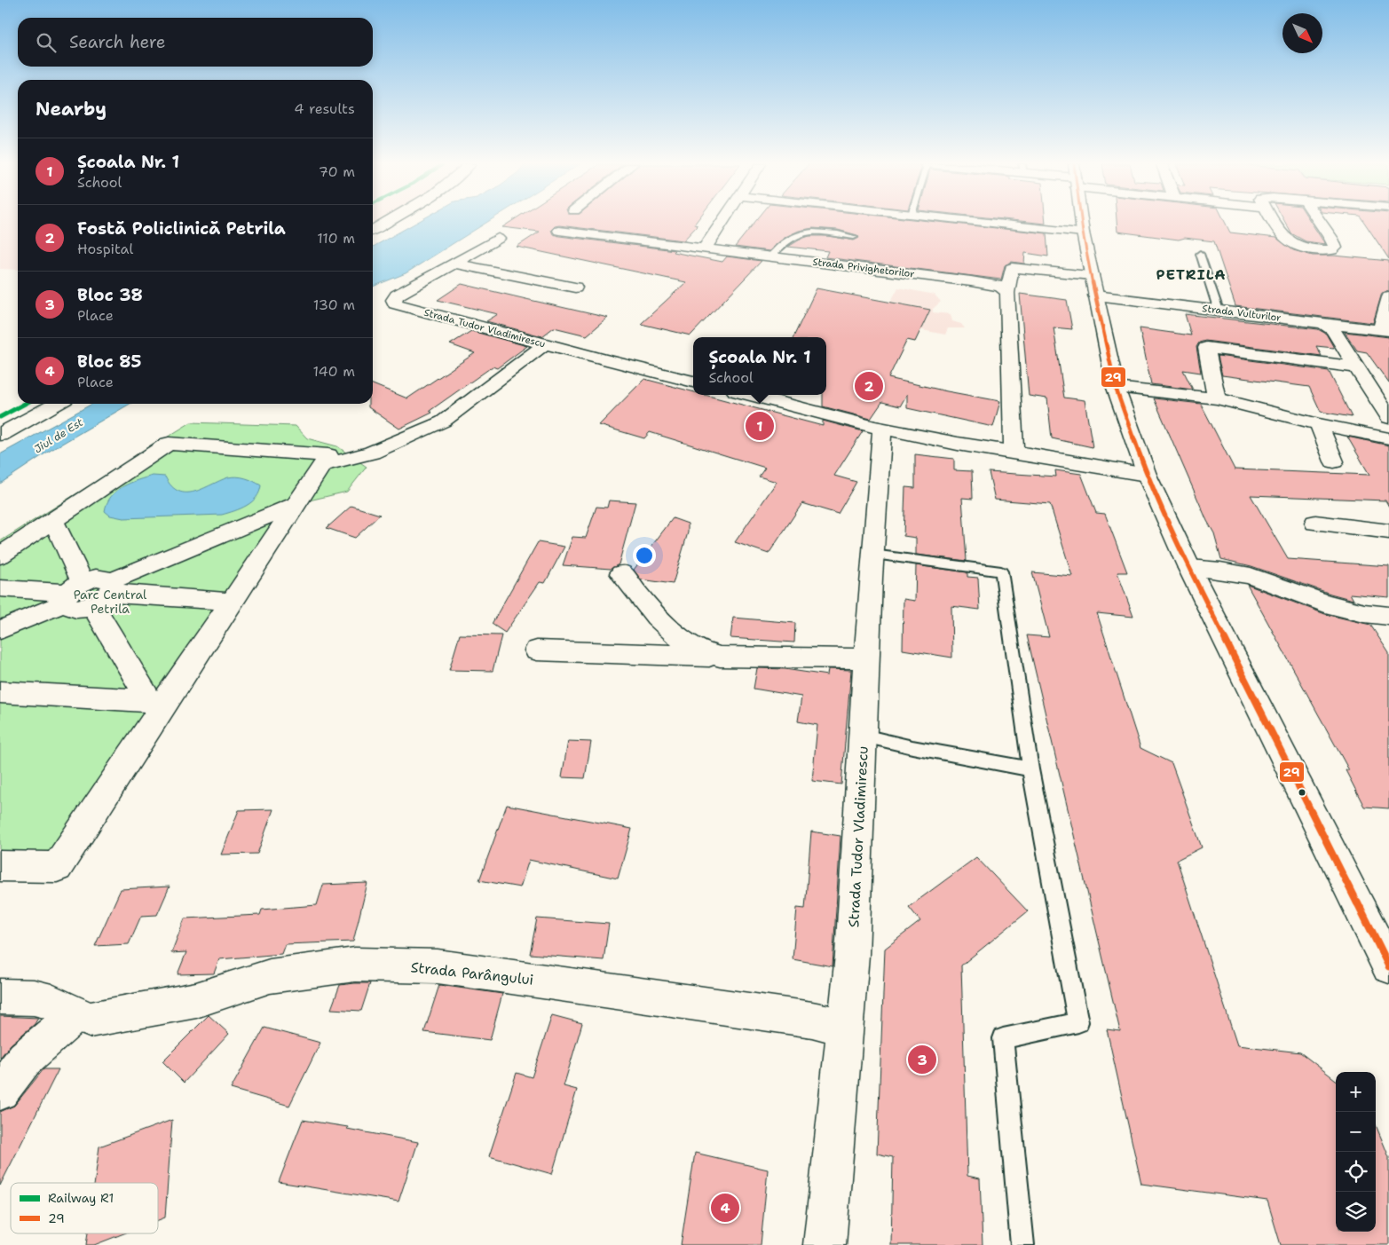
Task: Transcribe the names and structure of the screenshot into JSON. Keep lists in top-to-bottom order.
{
  "streets": {
    "street": [
      "Strada Privighetorilor",
      "Strada Vulturilor",
      "Strada Tudor Vladimirescu",
      "Strada Parângului"
    ]
  },
  "crossings": [
    ["Strada Privighetorilor", "Strada Vulturilor"],
    ["Strada Tudor Vladimirescu", "Strada Parângului"]
  ],
  "districts": ["PETRILA"],
  "water": ["Jiul de Est"],
  "parks": ["Parc Central Petrila"],
  "lines": ["transit line 29", "rail line R1"],
  "legend": ["Railway R1", "29"],
  "north": "bottom right",
  "page": {
    "search": "Search here",
    "heading": ["Nearby", "4 results"],
    "list": [
      {
        "mark": "1",
        "name": "Școala Nr. 1",
        "note": "School",
        "value": "70 m"
      },
      {
        "mark": "2",
        "name": "Fostă Policlinică Petrila",
        "note": "Hospital",
        "value": "110 m"
      },
      {
        "mark": "3",
        "name": "Bloc 38",
        "note": "Place",
        "value": "130 m"
      },
      {
        "mark": "4",
        "name": "Bloc 85",
        "note": "Place",
        "value": "140 m"
      }
    ],
    "popup": ["Școala Nr. 1", "School"],
    "pins": [
      "2",
      "1",
      "3",
      "4"
    ],
    "map_buttons": ["+", "−"]
  }
}
